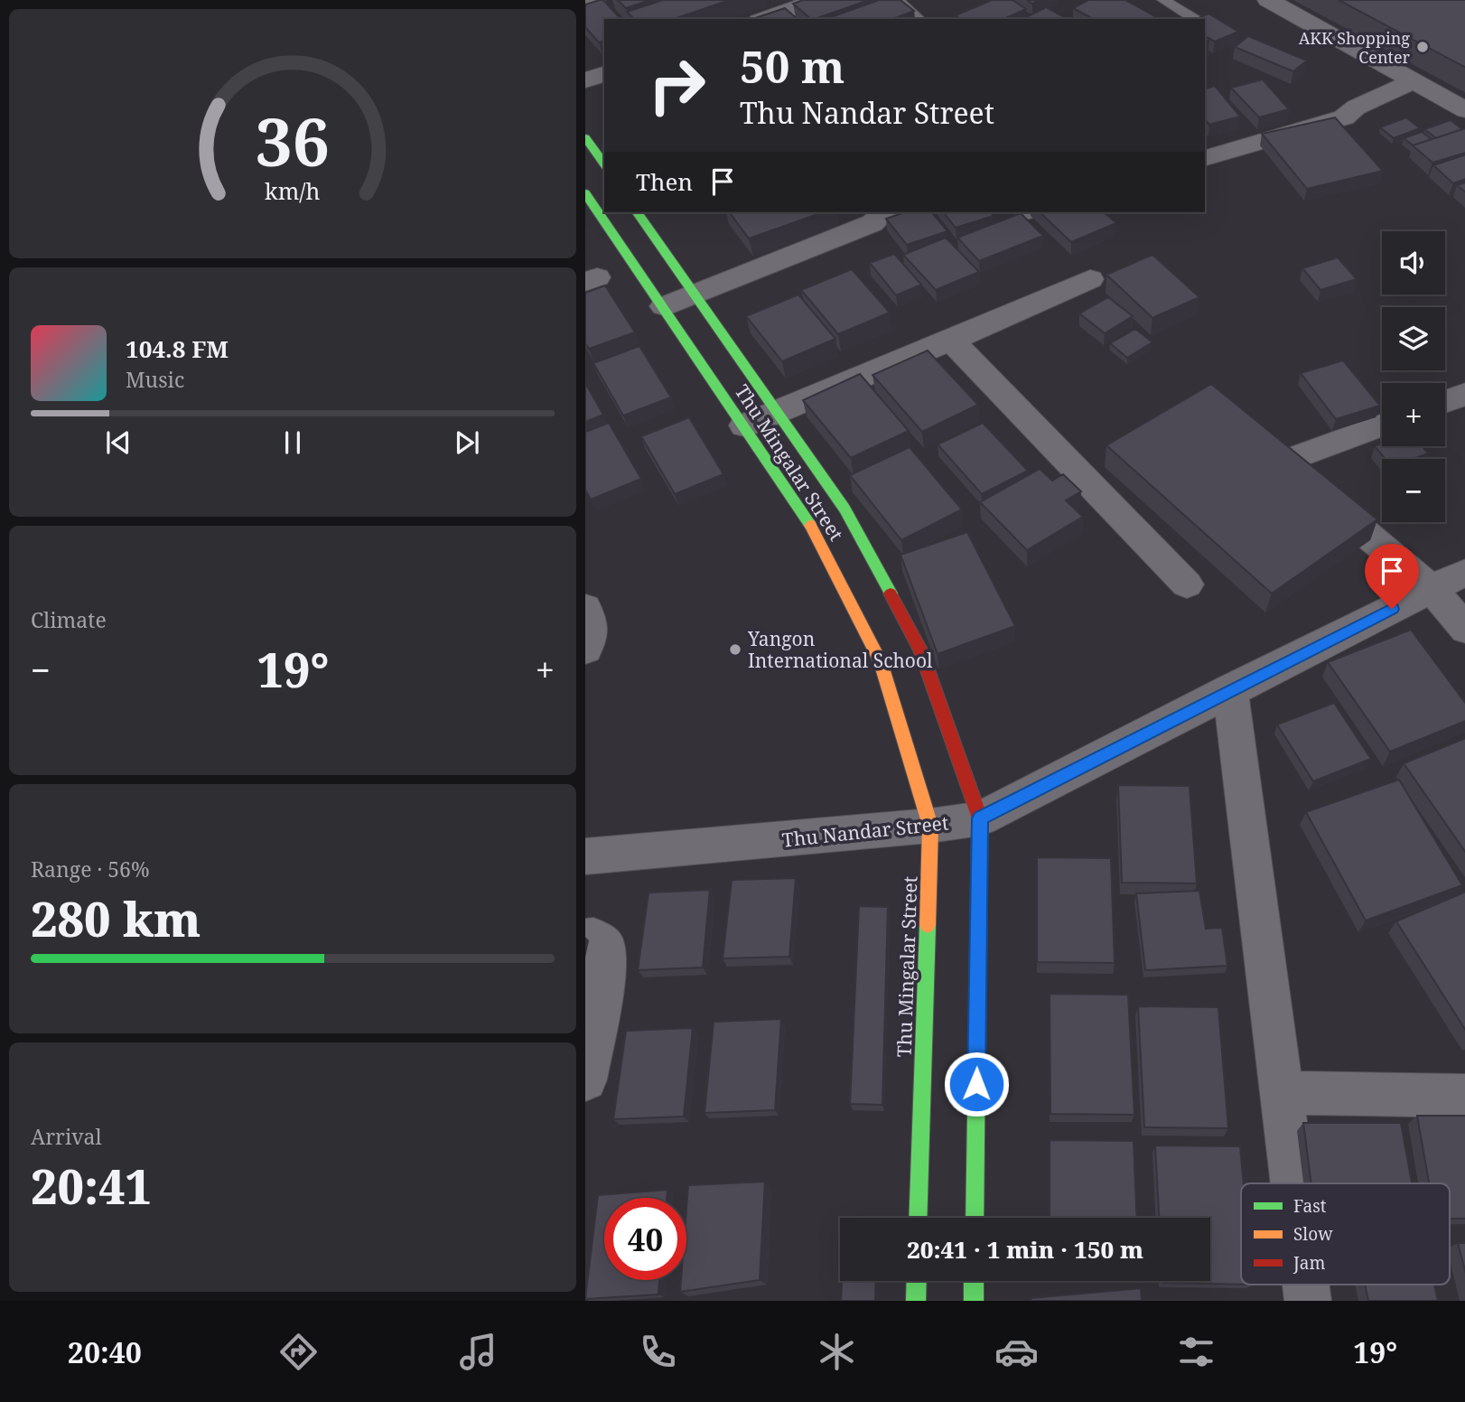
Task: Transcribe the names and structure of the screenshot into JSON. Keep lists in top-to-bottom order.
{
  "streets": {
    "street": ["Thu Mingalar Street", "Thu Nandar Street"]
  },
  "crossings": [
    ["Thu Mingalar Street", "Thu Nandar Street"]
  ],
  "places": ["AKK Shopping Center", "Yangon International School"],
  "legend": ["Fast", "Slow", "Jam"],
  "page": {
    "turn": ["50 m", "Thu Nandar Street"],
    "then": "Then",
    "map_buttons": ["+", "−"],
    "song": ["104.8 FM", "Music"],
    "tile": [
      "Climate",
      ["Range · 56%", "280 km"],
      ["Arrival", "20:41"]
    ],
    "heat": ["−", "19°", "+"],
    "limit": "40",
    "trip": "20:41 · 1 min · 150 m",
    "tabs": ["20:40", "19°"],
    "gauge": ["36", "km/h"]
  }
}
